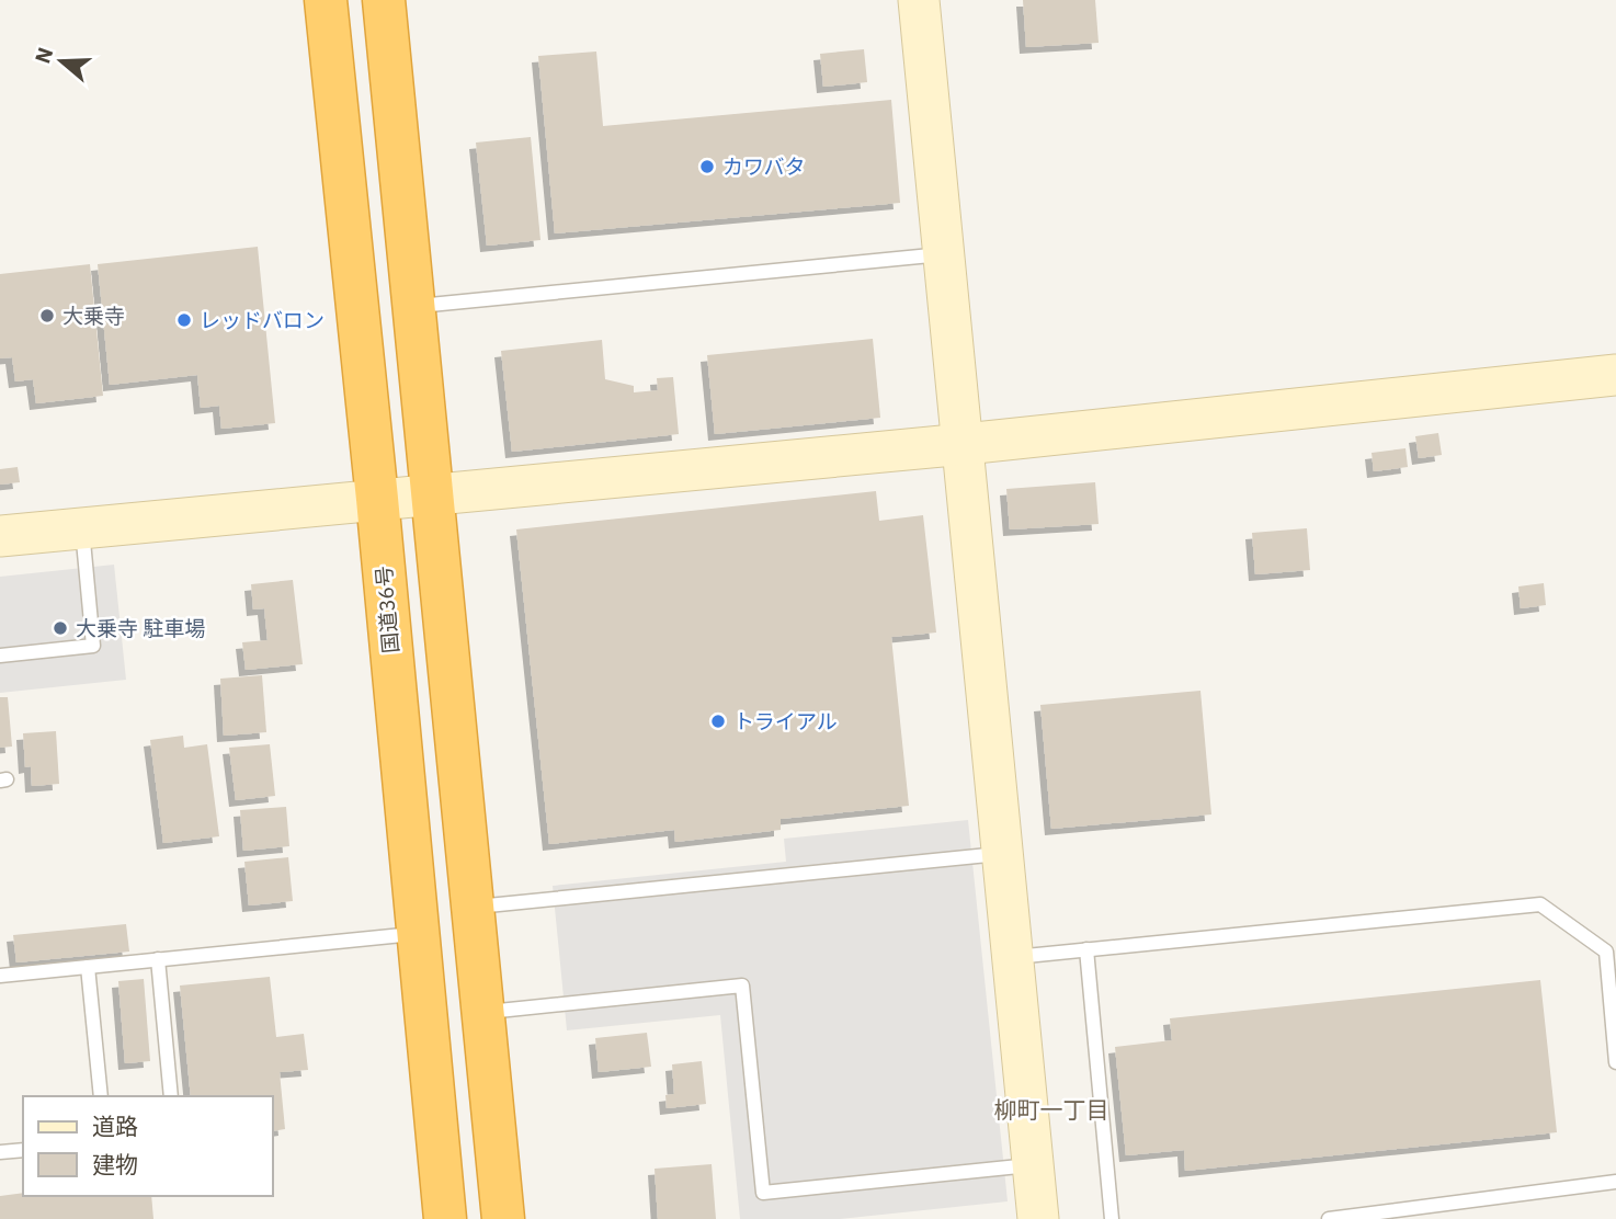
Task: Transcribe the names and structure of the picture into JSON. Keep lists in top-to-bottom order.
{
  "streets": {
    "highway": ["国道36号"]
  },
  "districts": ["柳町一丁目"],
  "places": [
    "カワバタ",
    "大乗寺",
    "レッドバロン",
    "大乗寺 駐車場",
    "トライアル"
  ],
  "legend": ["道路", "建物"],
  "north": "left"
}
